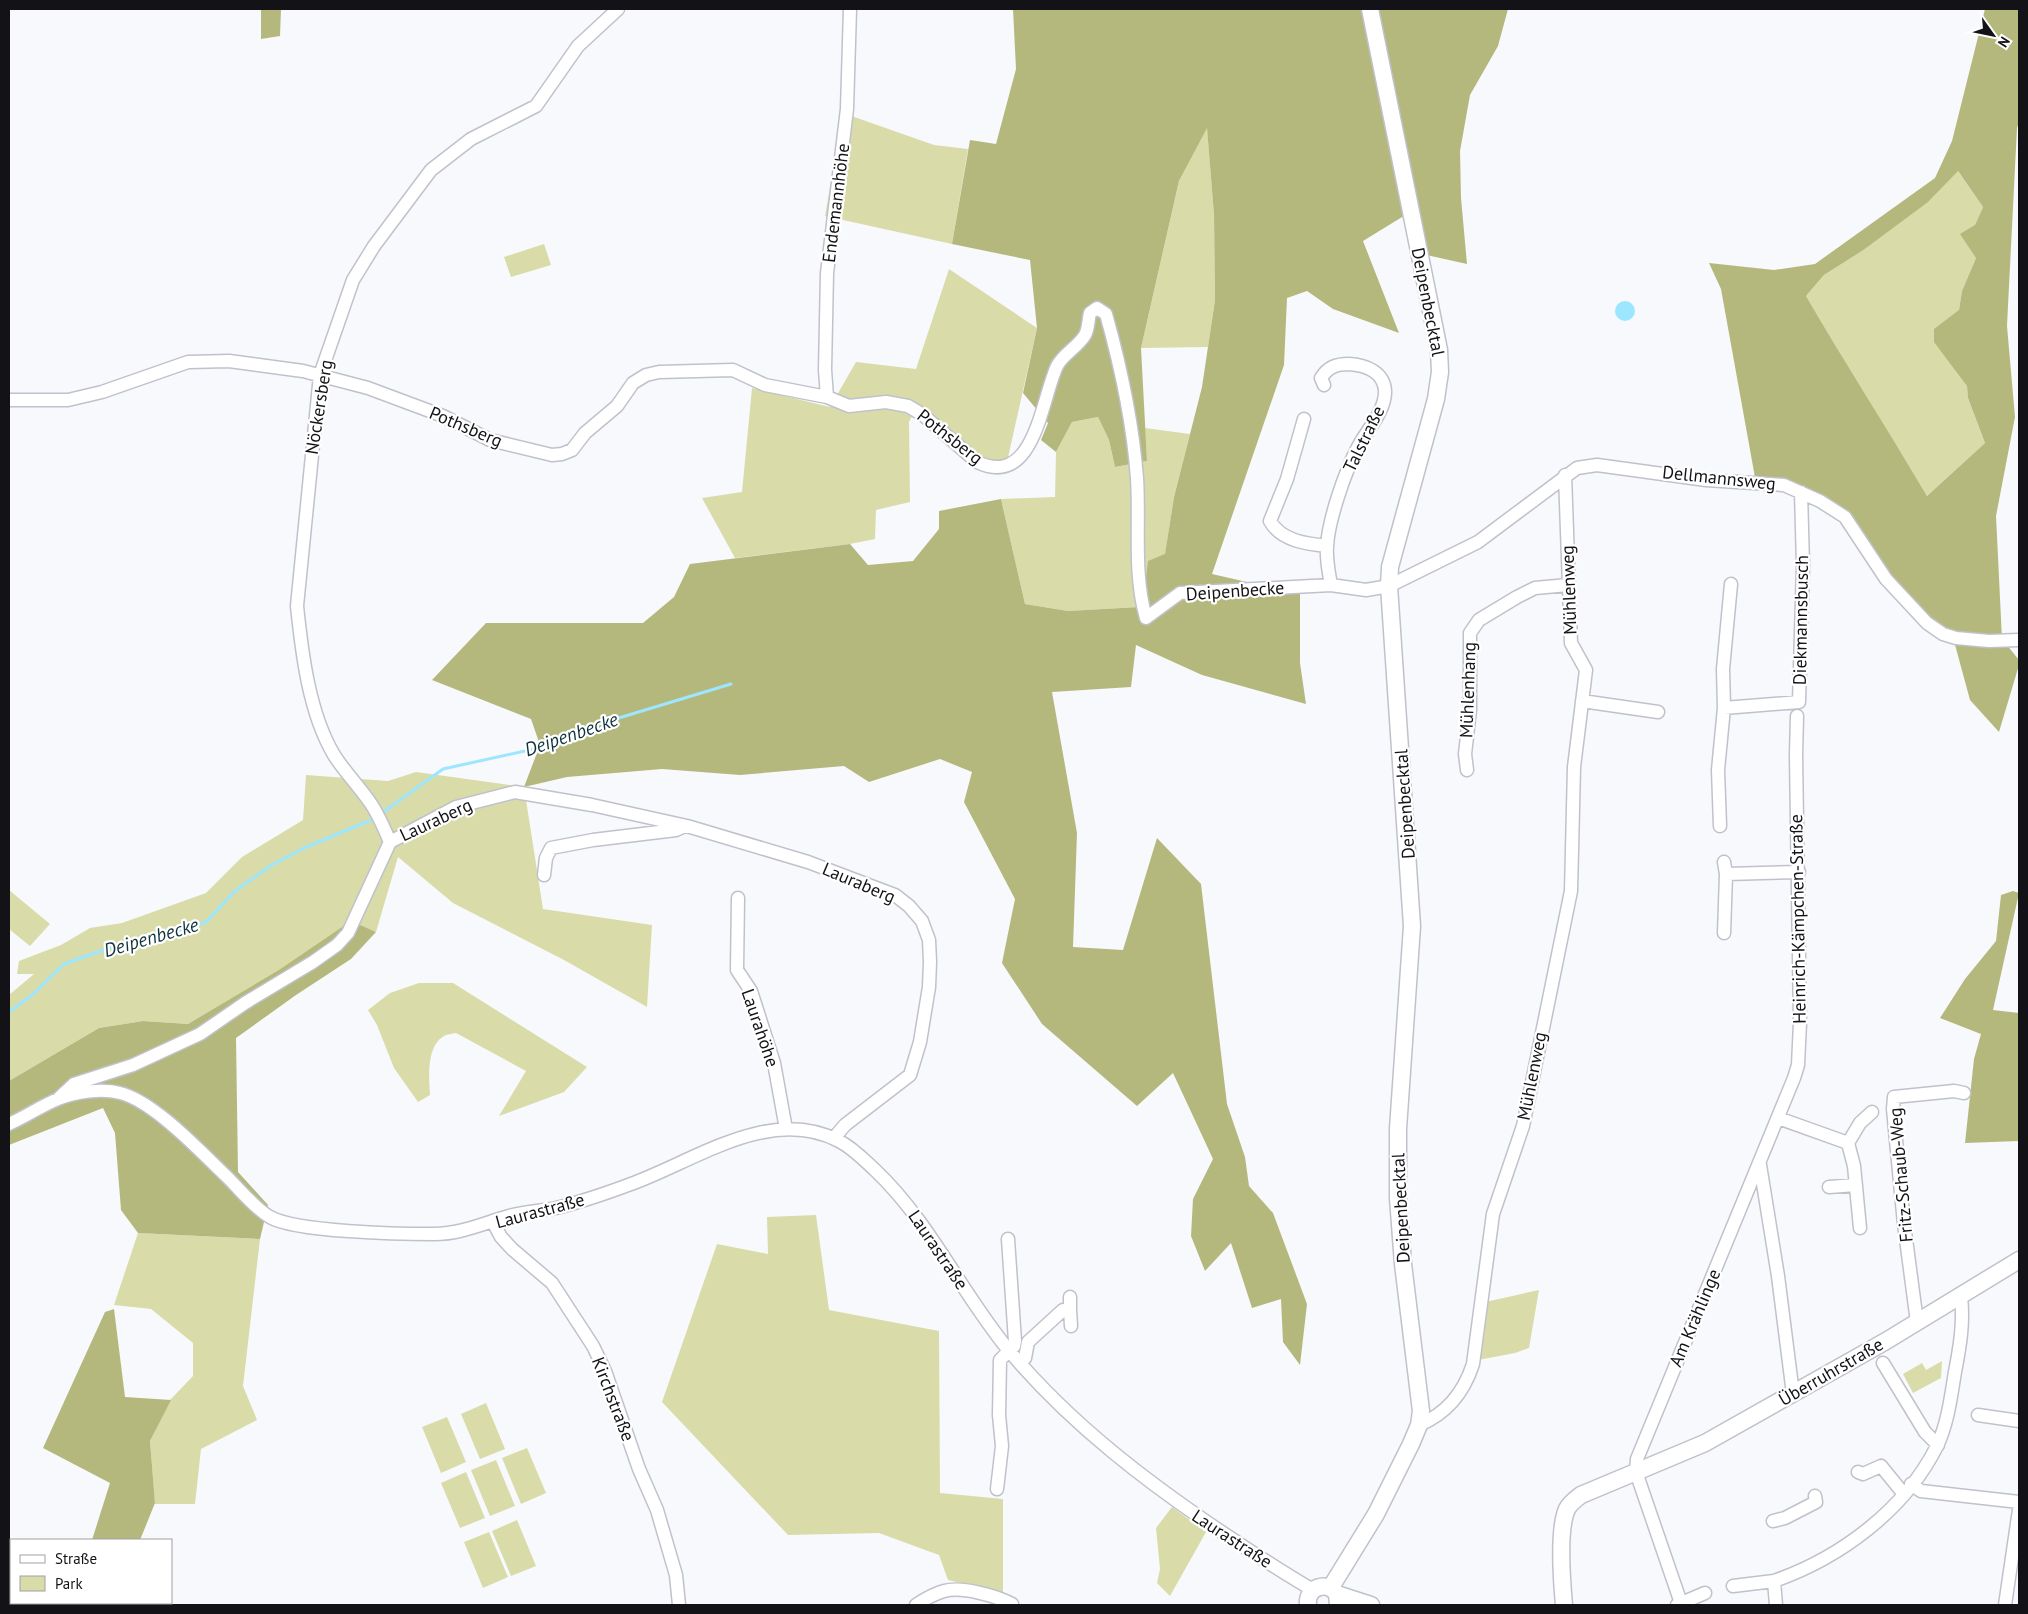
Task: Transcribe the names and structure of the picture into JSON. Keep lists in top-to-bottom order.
{
  "streets": {
    "main road": ["Deipenbecktal", "Überruhrstraße"],
    "street": [
      "Endemannhöhe",
      "Nöckersberg",
      "Pothsberg",
      "Talstraße",
      "Dellmannsweg",
      "Mühlenweg",
      "Deipenbecke",
      "Diekmannsbusch",
      "Mühlenhang",
      "Lauraberg",
      "Heinrich-Kämpchen-Straße",
      "Laurahöhe",
      "Fritz-Schaub-Weg",
      "Laurastraße",
      "Am Krählinge",
      "Kirchstraße"
    ]
  },
  "crossings": [
    ["Endemannhöhe", "Pothsberg"],
    ["Deipenbecktal", "Dellmannsweg"],
    ["Deipenbecktal", "Mühlenweg"],
    ["Nöckersberg", "Pothsberg"],
    ["Nöckersberg", "Lauraberg"],
    ["Pothsberg", "Deipenbecke"],
    ["Talstraße", "Deipenbecke"],
    ["Dellmannsweg", "Mühlenweg"],
    ["Dellmannsweg", "Diekmannsbusch"],
    ["Mühlenweg", "Mühlenhang"],
    ["Lauraberg", "Laurastraße"],
    ["Heinrich-Kämpchen-Straße", "Am Krählinge"],
    ["Laurahöhe", "Laurastraße"],
    ["Fritz-Schaub-Weg", "Überruhrstraße"],
    ["Laurastraße", "Kirchstraße"],
    ["Am Krählinge", "Überruhrstraße"]
  ],
  "water": ["Deipenbecke"],
  "legend": ["Straße", "Park"],
  "north": "bottom right"
}
